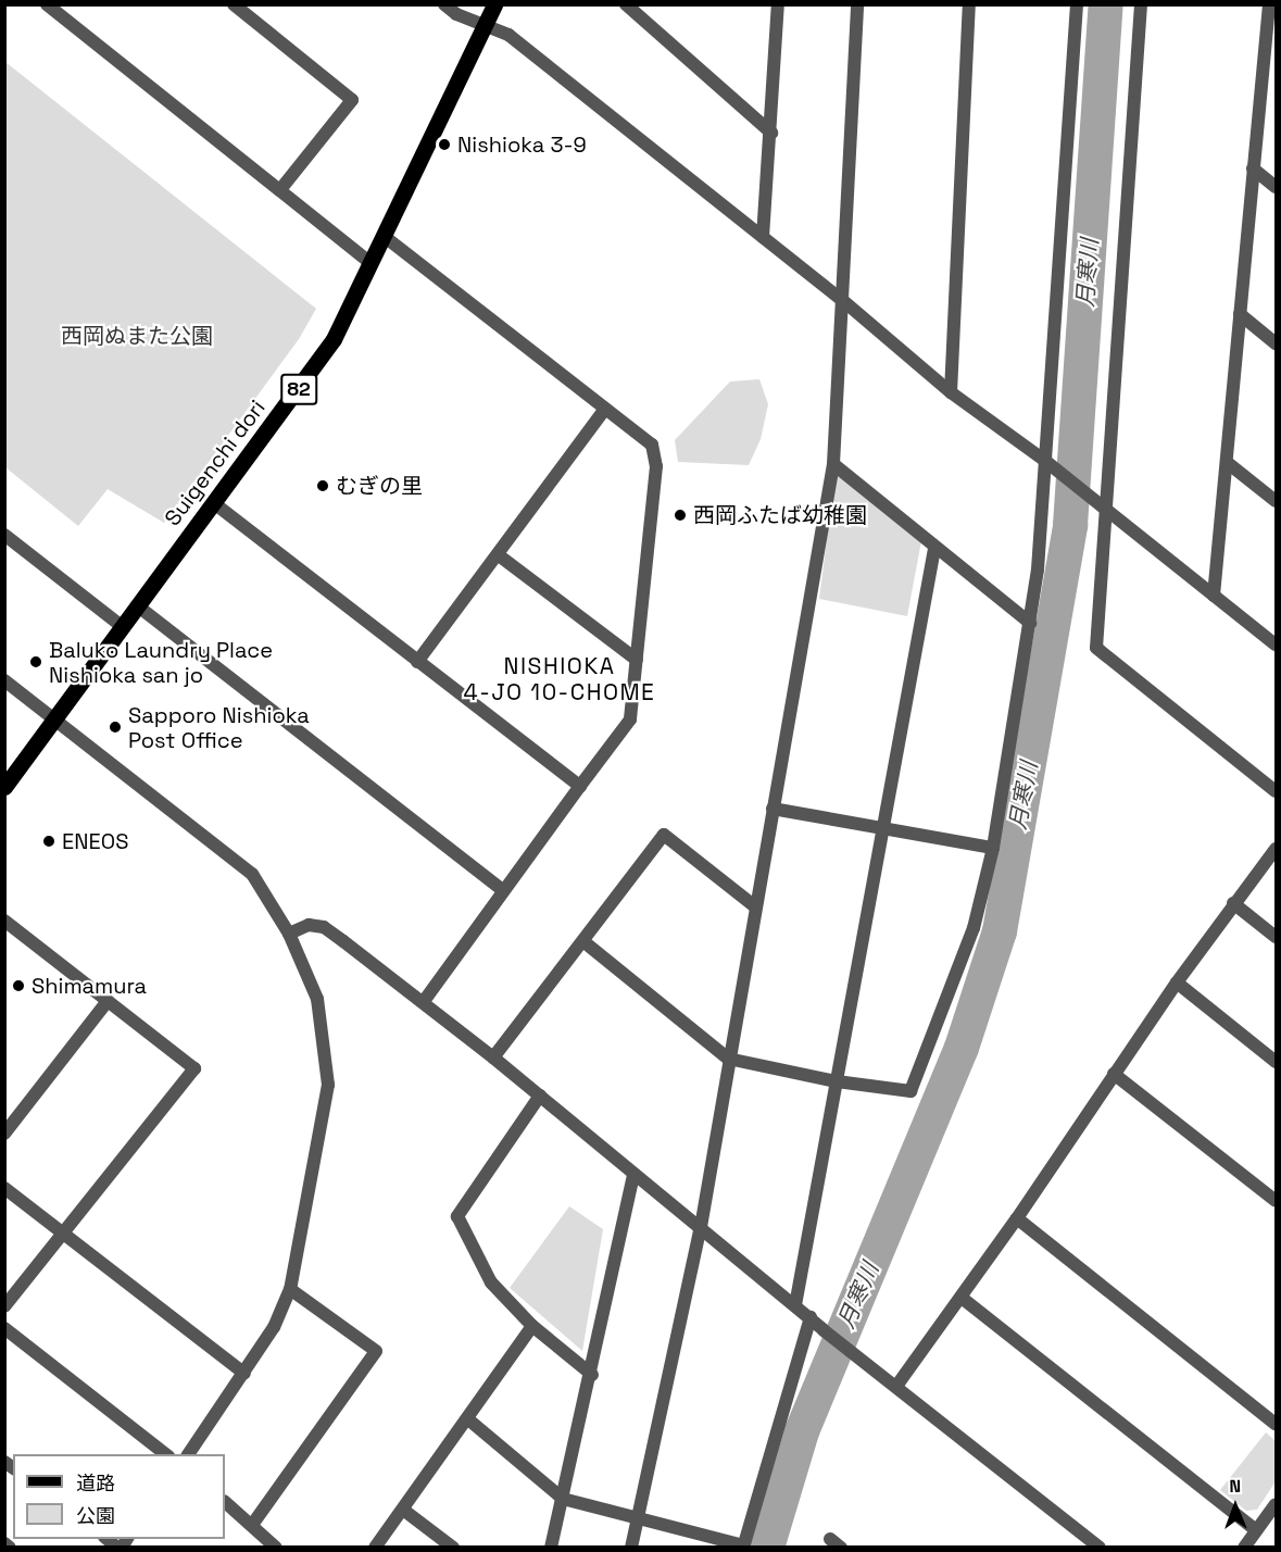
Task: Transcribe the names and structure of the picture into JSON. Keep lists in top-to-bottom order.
{
  "streets": {
    "main road": ["82", "Suigenchi dori"]
  },
  "districts": ["NISHIOKA 4-JO 10-CHOME"],
  "water": ["月寒川"],
  "parks": ["西岡ぬまた公園"],
  "places": [
    "Nishioka 3-9",
    "むぎの里",
    "西岡ふたば幼稚園",
    "Baluko Laundry Place Nishioka san jo",
    "Sapporo Nishioka Post Office",
    "ENEOS",
    "Shimamura"
  ],
  "legend": ["道路", "公園"],
  "north": "top"
}
